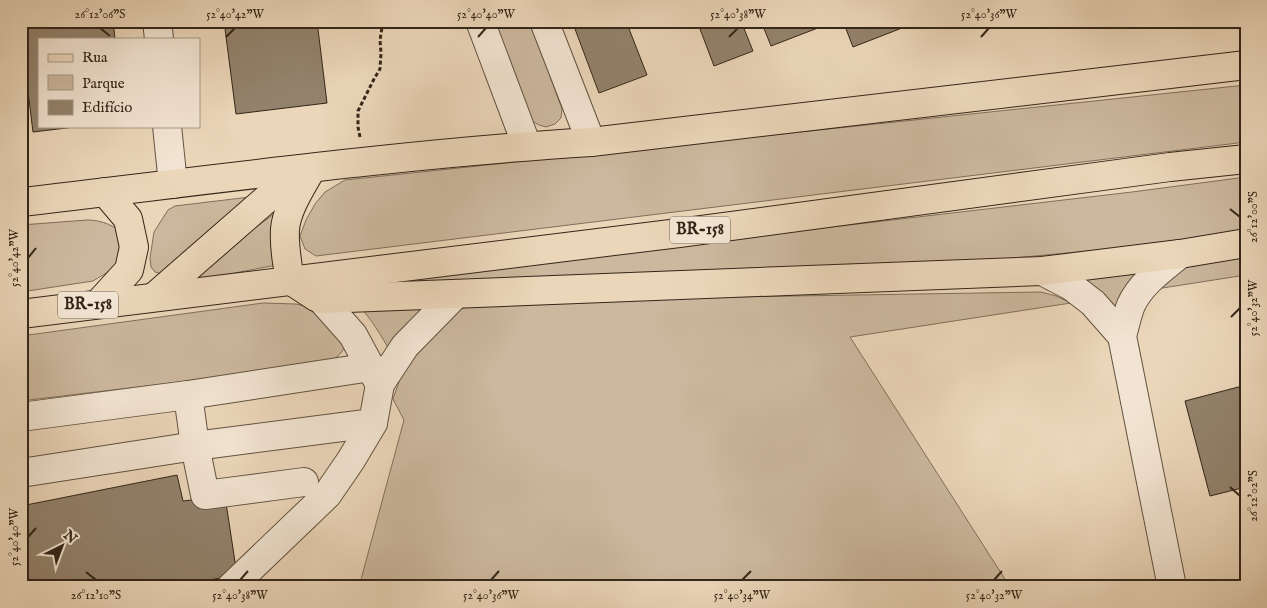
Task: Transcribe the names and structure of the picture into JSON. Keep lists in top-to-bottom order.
{
  "streets": {
    "main road": ["BR-158"]
  },
  "legend": ["Rua", "Parque", "Edifício"],
  "north": "top right",
  "coordinates": [
    "26°12'06\"S",
    "52°40'42\"W",
    "52°40'40\"W",
    "52°40'38\"W",
    "52°40'36\"W",
    "26°12'00\"S",
    "52°40'32\"W",
    "26°12'02\"S",
    "26°12'10\"S",
    "52°40'34\"W"
  ]
}
